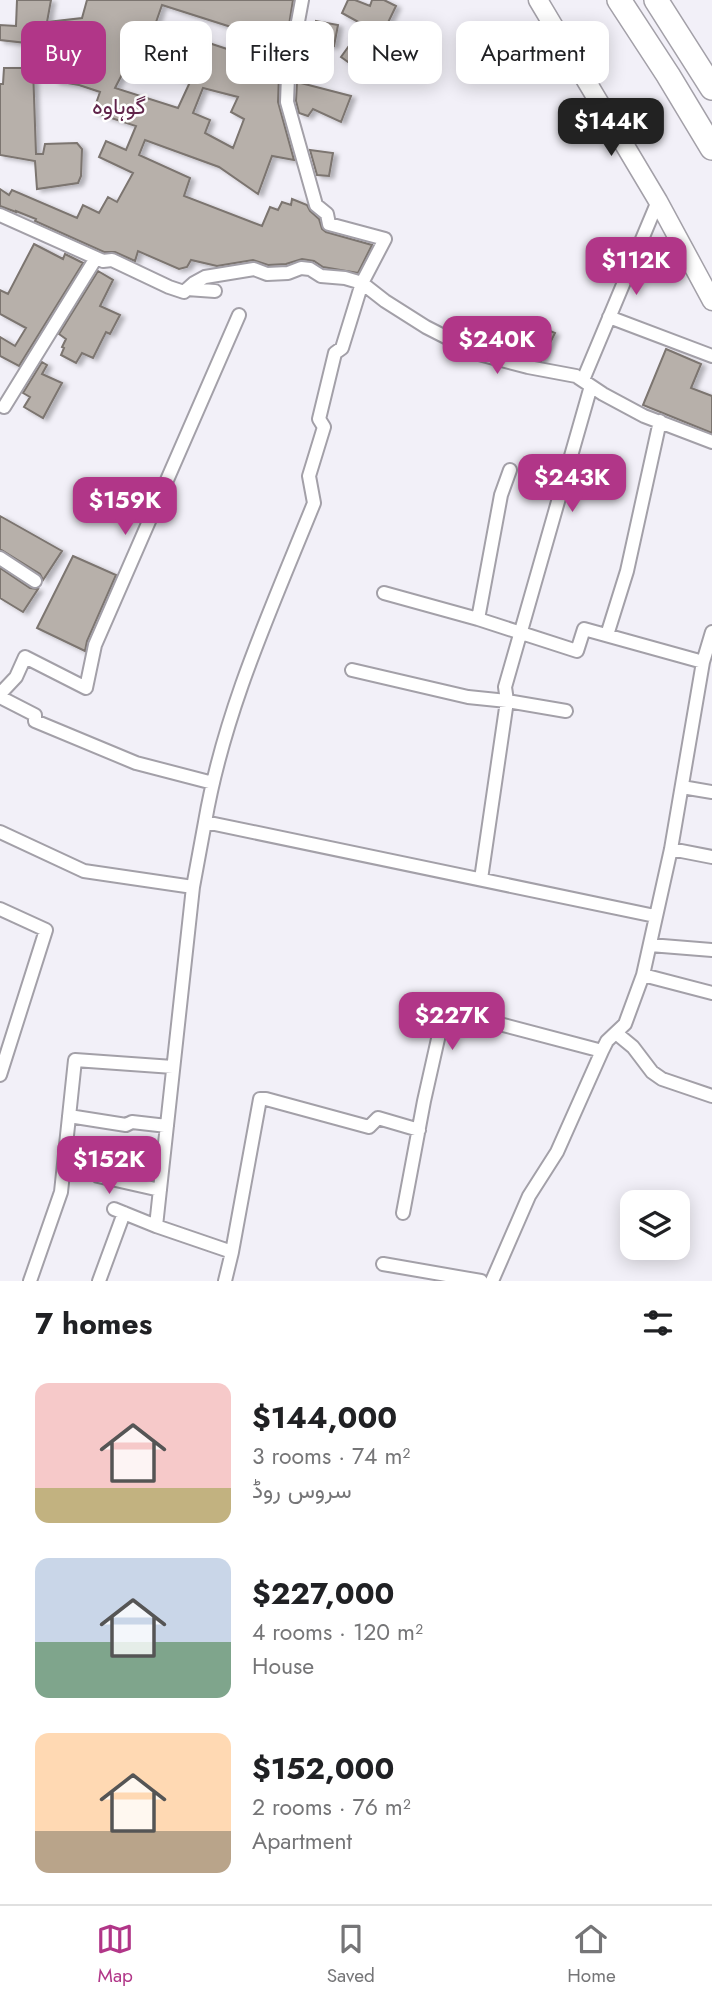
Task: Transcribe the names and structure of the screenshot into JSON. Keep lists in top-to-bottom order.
{
  "districts": ["گوہاوہ"],
  "page": {
    "chip": [
      "Buy",
      "Rent",
      "Filters",
      "New",
      "Apartment"
    ],
    "price": [
      "$144K",
      "$112K",
      "$240K",
      "$243K",
      "$159K",
      "$227K",
      "$152K"
    ],
    "heading": "7 homes",
    "list": [
      {
        "name": "$144,000",
        "note": "3 rooms · 74 m² · سروس روڈ"
      },
      {
        "name": "$227,000",
        "note": "4 rooms · 120 m² · House"
      },
      {
        "name": "$152,000",
        "note": "2 rooms · 76 m² · Apartment"
      }
    ],
    "tabs": ["Map", "Saved", "Home"]
  }
}
